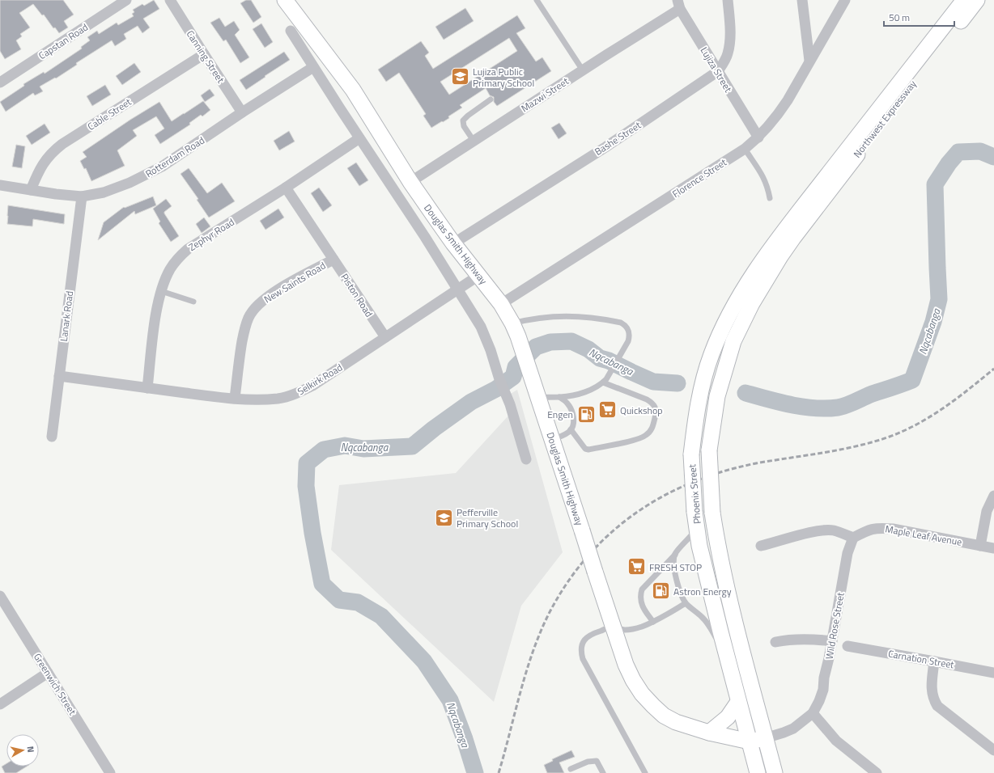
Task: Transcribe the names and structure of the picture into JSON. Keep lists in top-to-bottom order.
{
  "streets": {
    "main road": ["Northwest Expressway", "Douglas Smith Highway", "Phoenix Street"],
    "street": [
      "Capstan Road",
      "Canning Street",
      "Lujiza Street",
      "Mazwi Street",
      "Cable Street",
      "Bashe Street",
      "Rotterdam Road",
      "Florence Street",
      "Zephyr Road",
      "New Saints Road",
      "Piston Road",
      "Lanark Road",
      "Selkirk Road",
      "Maple Leaf Avenue",
      "Wild Rose Street",
      "Carnation Street",
      "Greenwich Street"
    ]
  },
  "crossings": [
    ["Canning Street", "Cable Street"],
    ["Canning Street", "Rotterdam Road"],
    ["Lujiza Street", "Mazwi Street"],
    ["Lujiza Street", "Bashe Street"],
    ["Lujiza Street", "Florence Street"],
    ["Mazwi Street", "Douglas Smith Highway"],
    ["Cable Street", "Rotterdam Road"],
    ["Northwest Expressway", "Phoenix Street"],
    ["Bashe Street", "Douglas Smith Highway"],
    ["Rotterdam Road", "Lanark Road"],
    ["Florence Street", "Douglas Smith Highway"],
    ["Zephyr Road", "Piston Road"],
    ["Zephyr Road", "Selkirk Road"],
    ["Douglas Smith Highway", "Selkirk Road"],
    ["Douglas Smith Highway", "Phoenix Street"],
    ["Douglas Smith Highway", "Wild Rose Street"],
    ["New Saints Road", "Piston Road"],
    ["New Saints Road", "Selkirk Road"],
    ["Piston Road", "Selkirk Road"],
    ["Lanark Road", "Selkirk Road"],
    ["Phoenix Street", "Wild Rose Street"],
    ["Maple Leaf Avenue", "Wild Rose Street"]
  ],
  "water": ["Nqcabanga"],
  "places": {
    "school or university": ["Lujiza Public Primary School", "Pefferville Primary School"],
    "supermarket": ["Quickshop", "FRESH STOP"],
    "fuel station": ["Engen", "Astron Energy"]
  },
  "scale_bar": "50 m",
  "north": "right"
}
